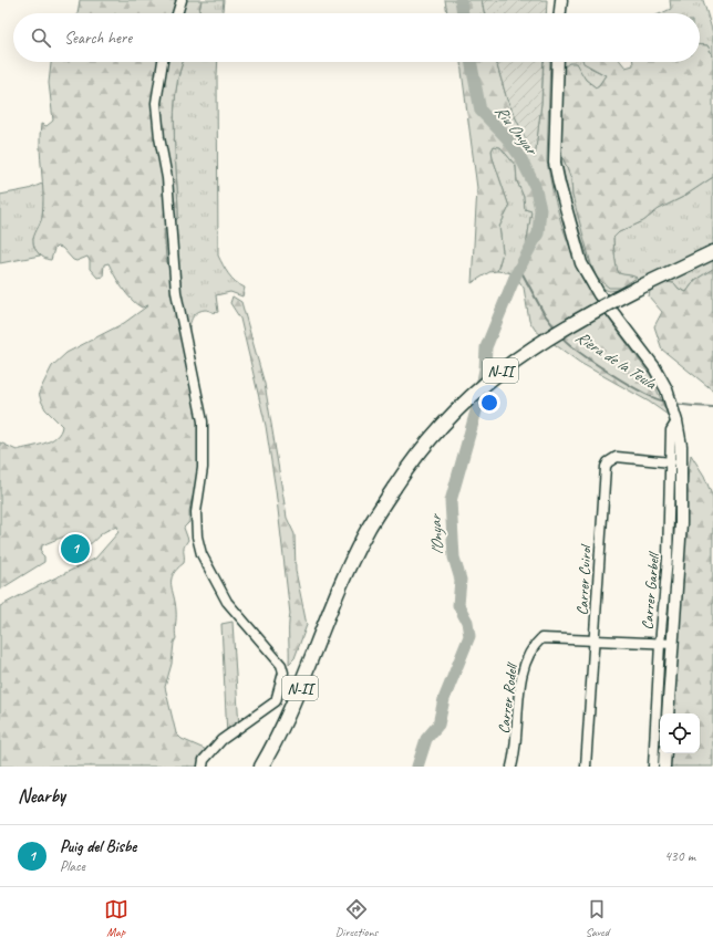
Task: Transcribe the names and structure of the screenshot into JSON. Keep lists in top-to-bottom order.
{
  "streets": {
    "highway": ["N-II"],
    "street": ["Carrer Cuirol", "Carrer Garbell", "Carrer Rodell"]
  },
  "crossings": [
    ["Carrer Cuirol", "Carrer Garbell"],
    ["Carrer Cuirol", "Carrer Rodell"],
    ["Carrer Garbell", "Carrer Rodell"]
  ],
  "water": ["Riu Onyar", "Riera de la Teula", "l'Onyar"],
  "page": {
    "search": "Search here",
    "pins": "1",
    "heading": "Nearby",
    "list": [
      {
        "mark": "1",
        "name": "Puig del Bisbe",
        "note": "Place",
        "value": "430 m"
      }
    ],
    "nav": ["Map", "Directions", "Saved"]
  }
}
